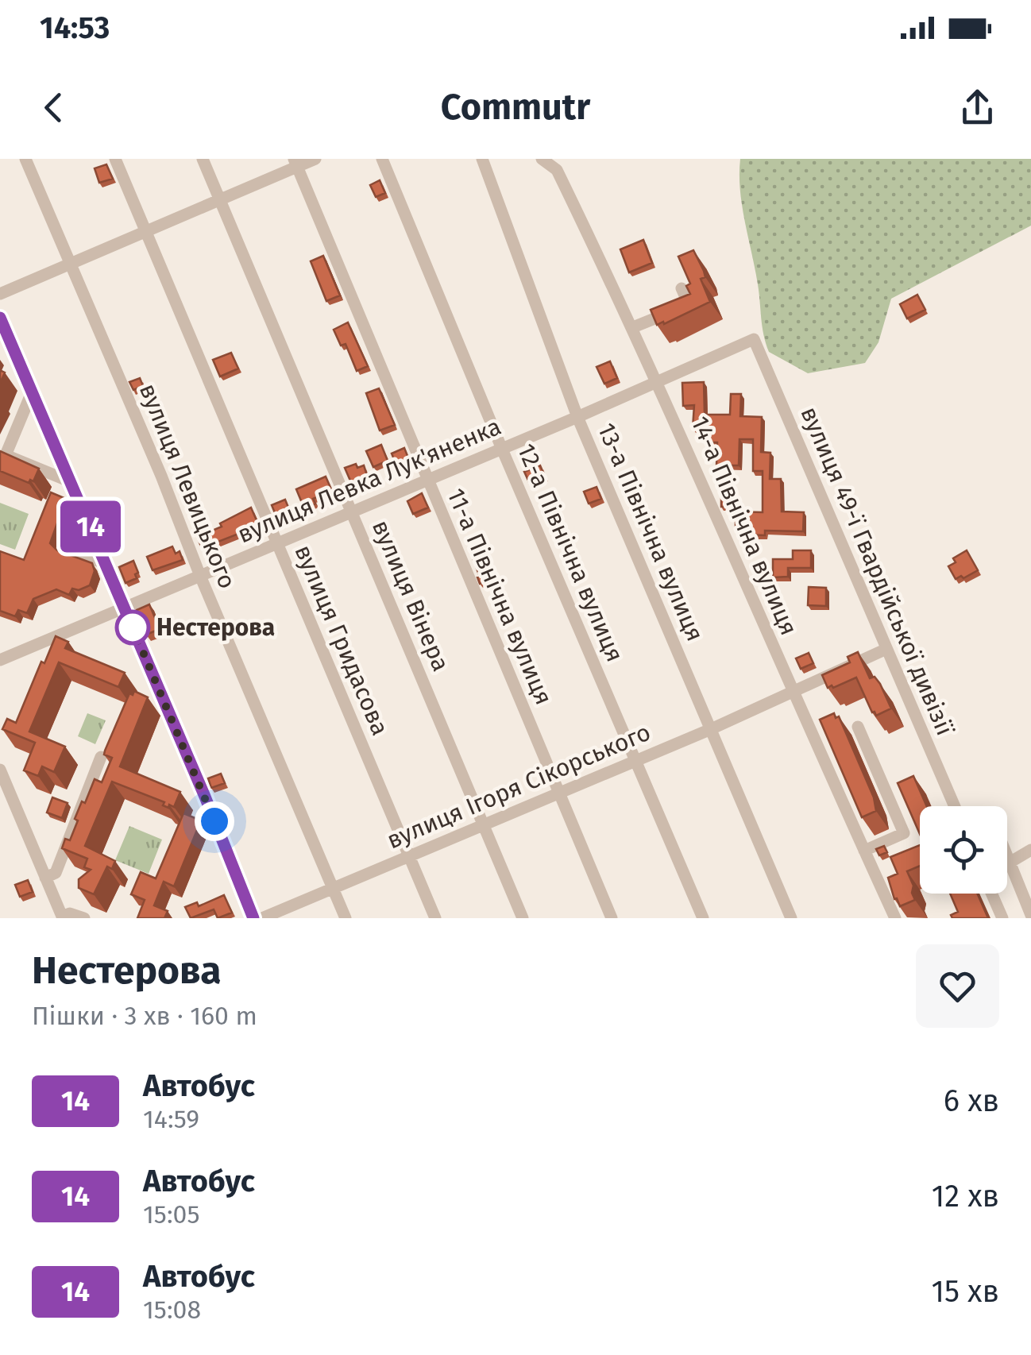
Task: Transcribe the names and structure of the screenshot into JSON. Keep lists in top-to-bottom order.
{
  "streets": {
    "street": [
      "вулиця Левка Лук'яненка",
      "вулиця Левицького",
      "14-а Північна вулиця",
      "13-а Північна вулиця",
      "12-а Північна вулиця",
      "вулиця 49-ї Гвардійської дивізії",
      "вулиця Вінера",
      "11-а Північна вулиця",
      "вулиця Гридасова",
      "вулиця Ігоря Сікорського"
    ]
  },
  "crossings": [
    ["вулиця Левка Лук'яненка", "вулиця Левицького"],
    ["вулиця Левка Лук'яненка", "14-а Північна вулиця"],
    ["вулиця Левка Лук'яненка", "13-а Північна вулиця"],
    ["вулиця Левка Лук'яненка", "12-а Північна вулиця"],
    ["вулиця Левка Лук'яненка", "вулиця 49-ї Гвардійської дивізії"],
    ["вулиця Левка Лук'яненка", "вулиця Вінера"],
    ["вулиця Левка Лук'яненка", "11-а Північна вулиця"],
    ["вулиця Левка Лук'яненка", "вулиця Гридасова"],
    ["вулиця Левицького", "вулиця Ігоря Сікорського"],
    ["14-а Північна вулиця", "вулиця Ігоря Сікорського"],
    ["13-а Північна вулиця", "вулиця Ігоря Сікорського"],
    ["12-а Північна вулиця", "вулиця Ігоря Сікорського"],
    ["вулиця 49-ї Гвардійської дивізії", "вулиця Ігоря Сікорського"],
    ["вулиця Вінера", "вулиця Ігоря Сікорського"],
    ["11-а Північна вулиця", "вулиця Ігоря Сікорського"],
    ["вулиця Гридасова", "вулиця Ігоря Сікорського"]
  ],
  "places": ["Нестерова"],
  "lines": ["bus line 14"],
  "page": {
    "status": "14:53",
    "header": "Commutr",
    "on_map": "14",
    "heading": ["Нестерова", "Пішки · 3 хв · 160 m"],
    "list": [
      {
        "mark": "14",
        "name": "Автобус",
        "note": "14:59",
        "value": "6 хв"
      },
      {
        "mark": "14",
        "name": "Автобус",
        "note": "15:05",
        "value": "12 хв"
      },
      {
        "mark": "14",
        "name": "Автобус",
        "note": "15:08",
        "value": "15 хв"
      }
    ]
  }
}
